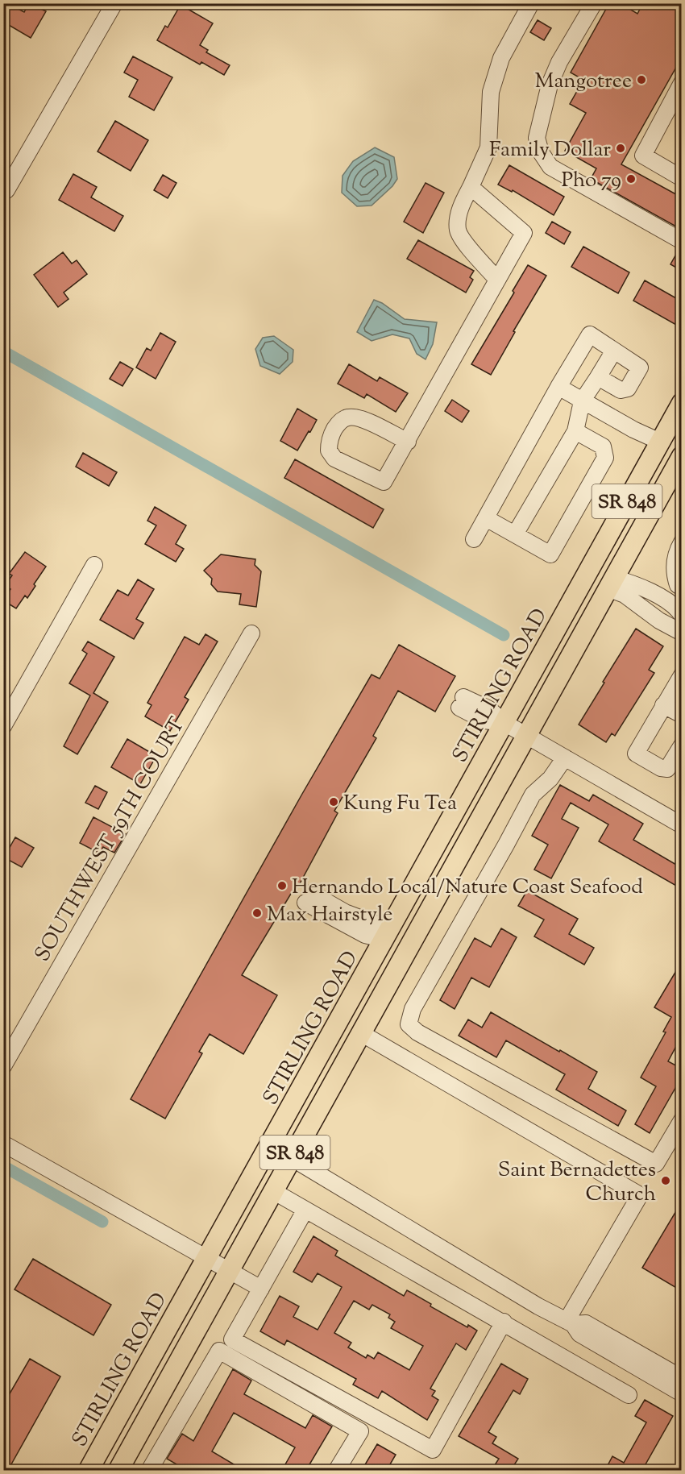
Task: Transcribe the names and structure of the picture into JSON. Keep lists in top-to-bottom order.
{
  "streets": {
    "main road": ["SR 848", "STIRLING ROAD"],
    "street": ["SOUTHWEST 59TH COURT"]
  },
  "places": [
    "Mangotree",
    "Family Dollar",
    "Pho 79",
    "Kung Fu Tea",
    "Hernando Local/Nature Coast Seafood",
    "Max Hairstyle",
    "Saint Bernadettes Church"
  ]
}
